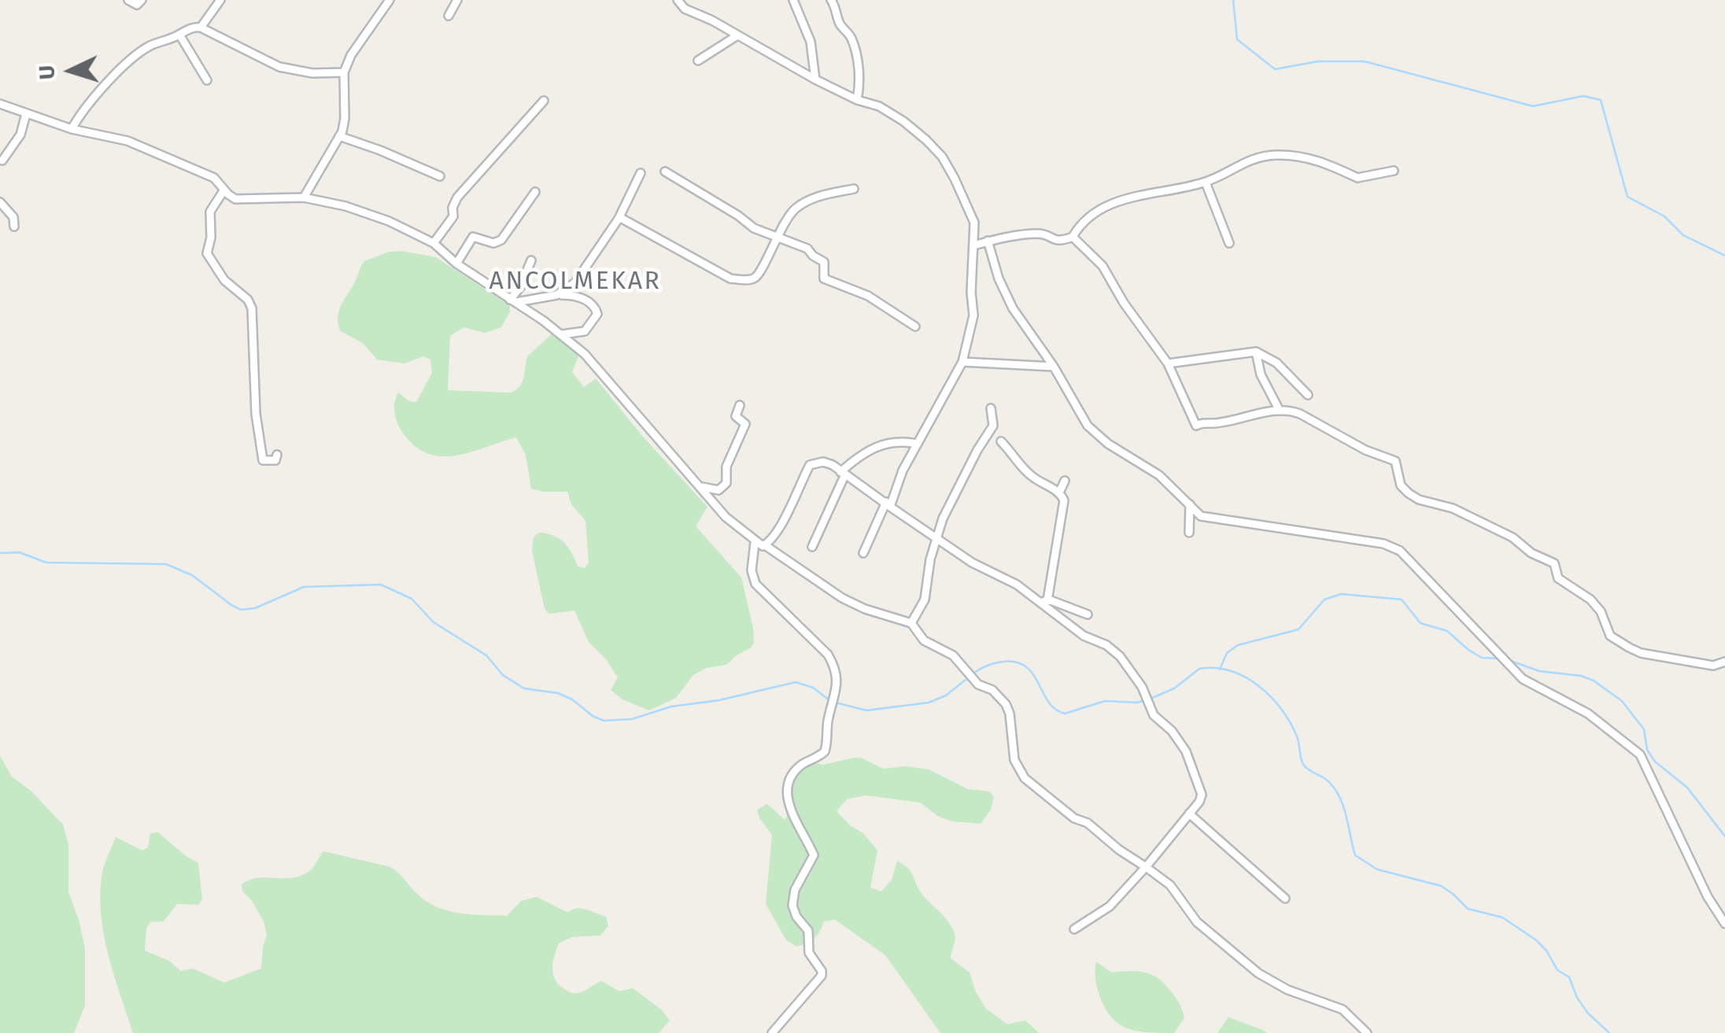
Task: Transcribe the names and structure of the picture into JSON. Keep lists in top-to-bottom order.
{
  "districts": ["ANCOLMEKAR"],
  "north": "left"
}
